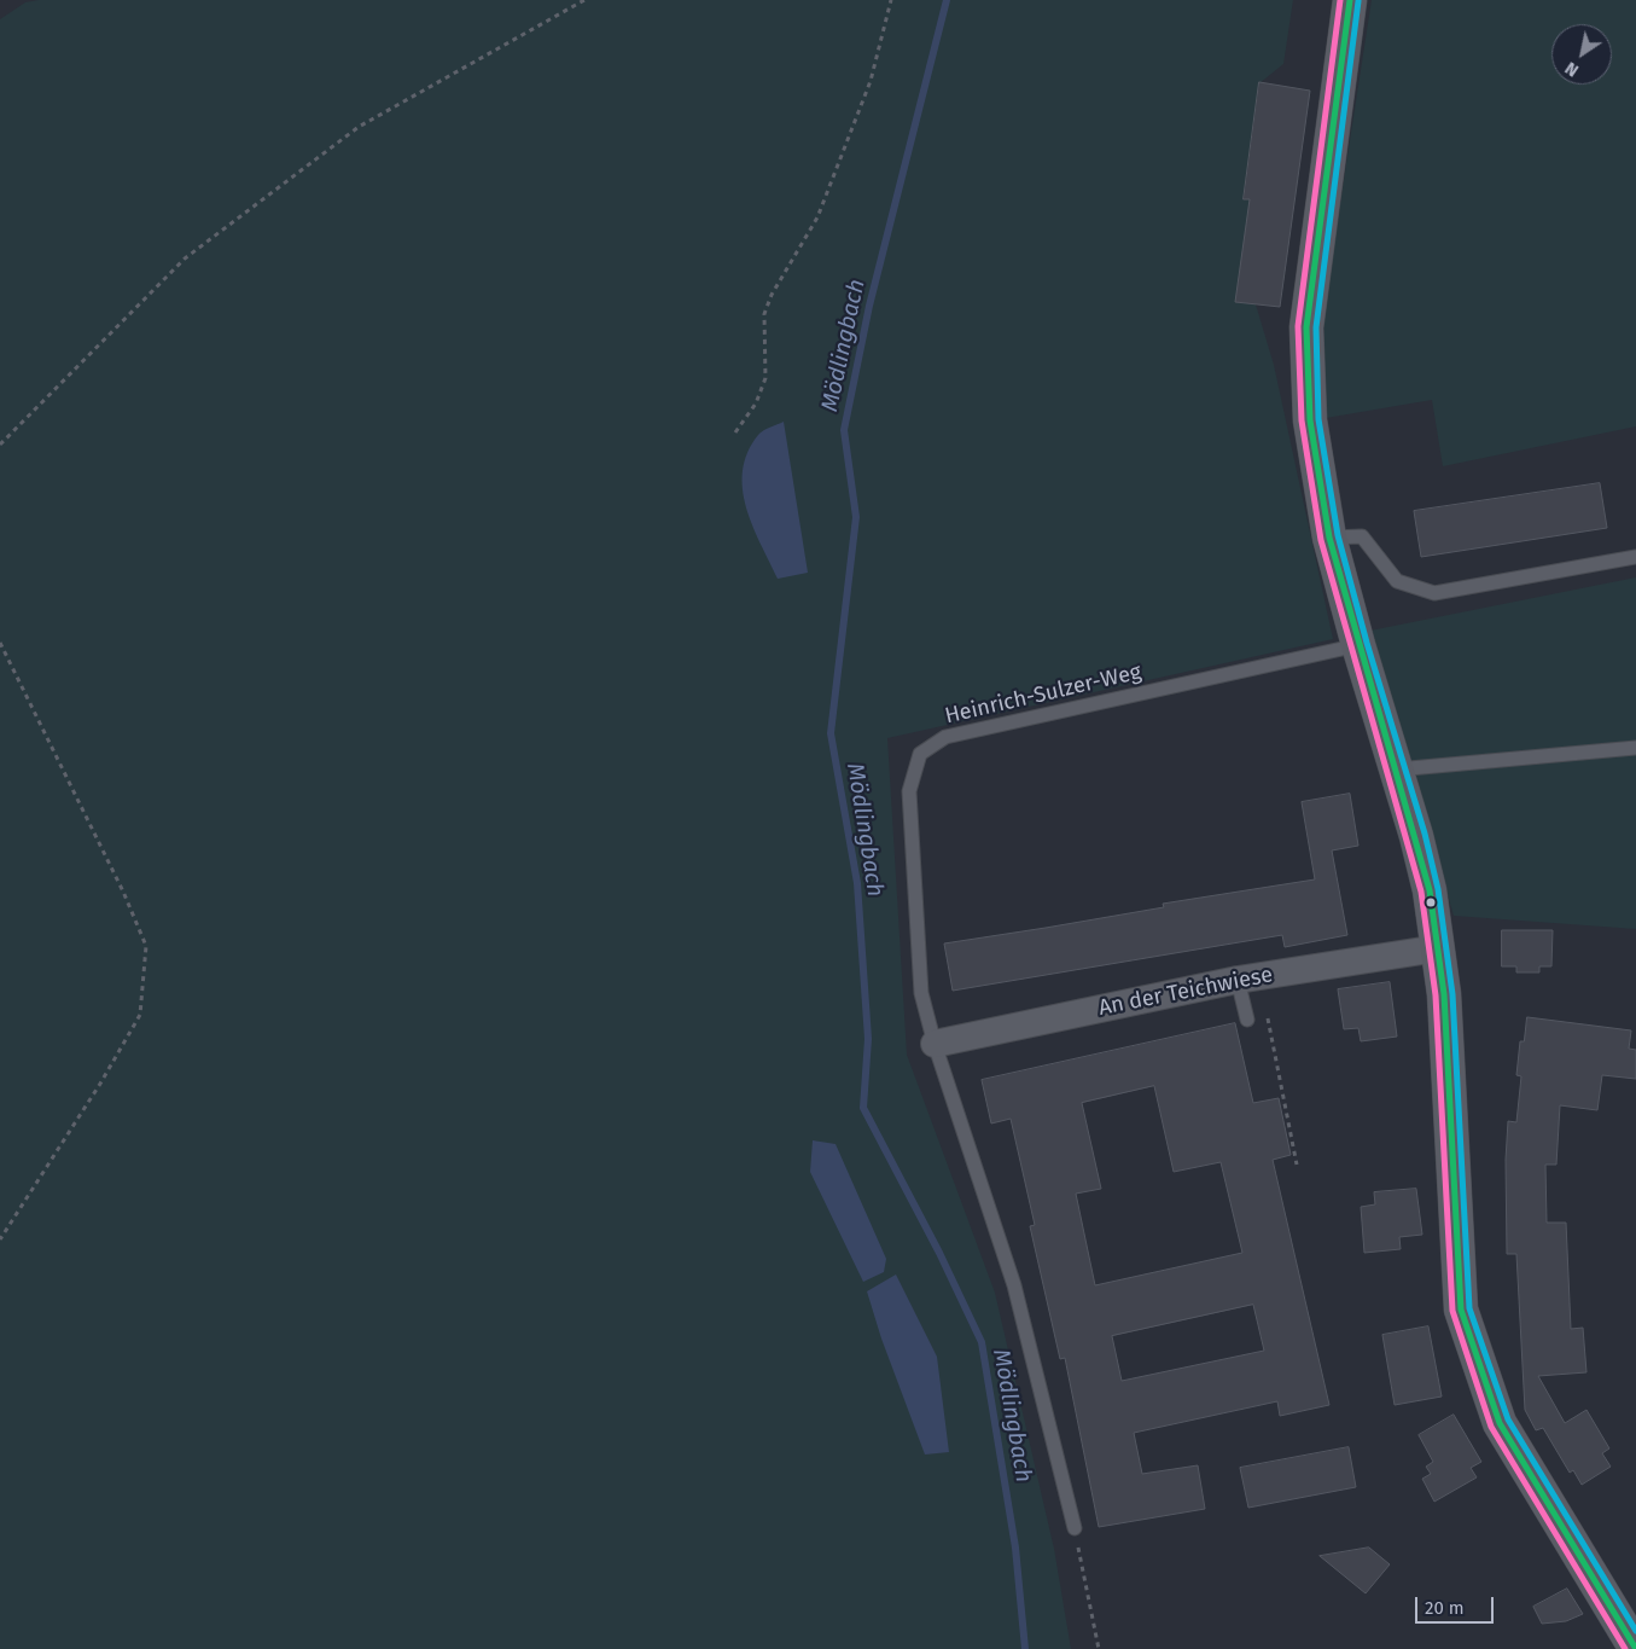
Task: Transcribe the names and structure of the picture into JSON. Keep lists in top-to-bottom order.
{
  "streets": {
    "street": ["An der Teichwiese"],
    "lane": ["Heinrich-Sulzer-Weg"]
  },
  "crossings": [
    ["Heinrich-Sulzer-Weg", "An der Teichwiese"]
  ],
  "water": ["Mödlingbach"],
  "scale_bar": "20 m",
  "north": "bottom left"
}
